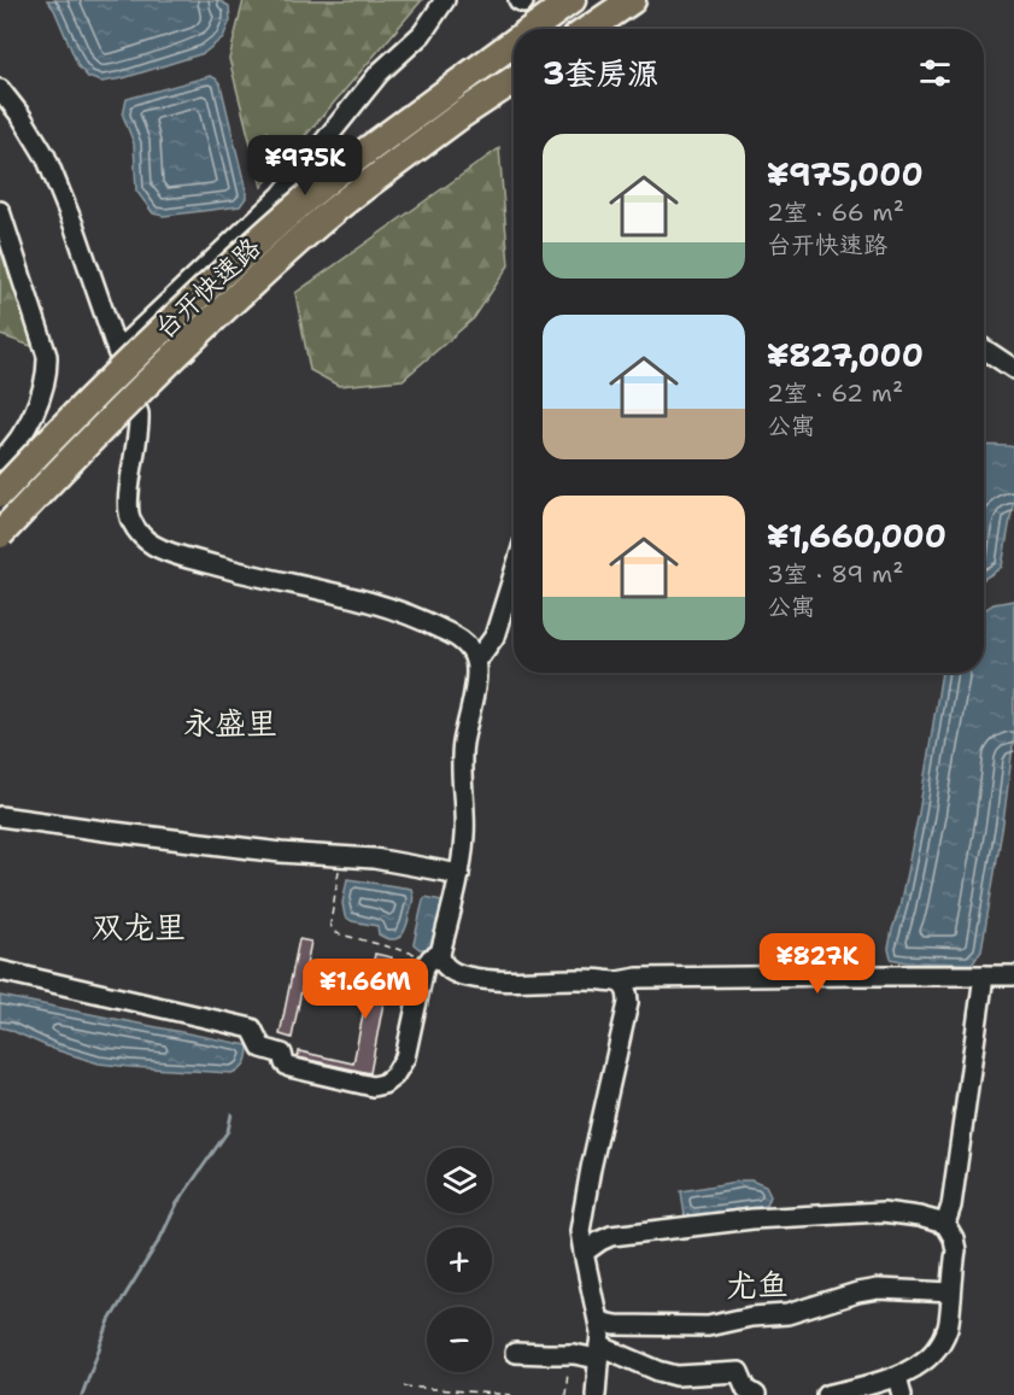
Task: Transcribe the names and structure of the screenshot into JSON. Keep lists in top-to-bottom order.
{
  "streets": {
    "highway": ["台开快速路"]
  },
  "districts": ["永盛里", "双龙里", "尤鱼"],
  "page": {
    "heading": "3套房源",
    "list": [
      {
        "name": "¥975,000",
        "note": "2室 · 66 m² · 台开快速路"
      },
      {
        "name": "¥827,000",
        "note": "2室 · 62 m² · 公寓"
      },
      {
        "name": "¥1,660,000",
        "note": "3室 · 89 m² · 公寓"
      }
    ],
    "price": ["¥975K", "¥827K", "¥1.66M"],
    "map_buttons": ["+", "−"]
  }
}
